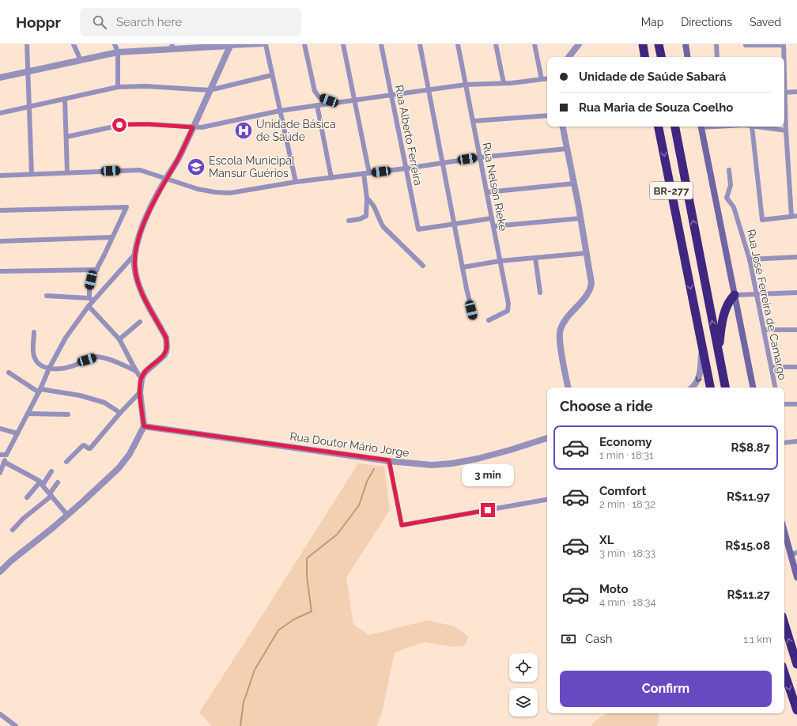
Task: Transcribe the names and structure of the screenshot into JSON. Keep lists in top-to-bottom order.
{
  "streets": {
    "highway": ["BR-277"],
    "street": [
      "Rua Alberto Ferreira",
      "Rua Nelson Rieke",
      "Rua José Ferreira de Camargo",
      "Rua Doutor Mário Jorge"
    ]
  },
  "places": {
    "hospital": ["Unidade Básica de Saúde"],
    "school or university": ["Escola Municipal Mansur Guérios"]
  },
  "page": {
    "header": "Hoppr",
    "search": "Search here",
    "nav": ["Map", "Directions", "Saved"],
    "banner": ["Unidade de Saúde Sabará", "Rua Maria de Souza Coelho"],
    "heading": "Choose a ride",
    "list": [
      {
        "name": "Economy",
        "note": "1 min · 18:31",
        "value": "R$8.87"
      },
      {
        "name": "Comfort",
        "note": "2 min · 18:32",
        "value": "R$11.97"
      },
      {
        "name": "XL",
        "note": "3 min · 18:33",
        "value": "R$15.08"
      },
      {
        "name": "Moto",
        "note": "4 min · 18:34",
        "value": "R$11.27"
      }
    ],
    "bubble": "3 min",
    "pay": ["Cash", "1.1 km"],
    "buttons": "Confirm"
  }
}
